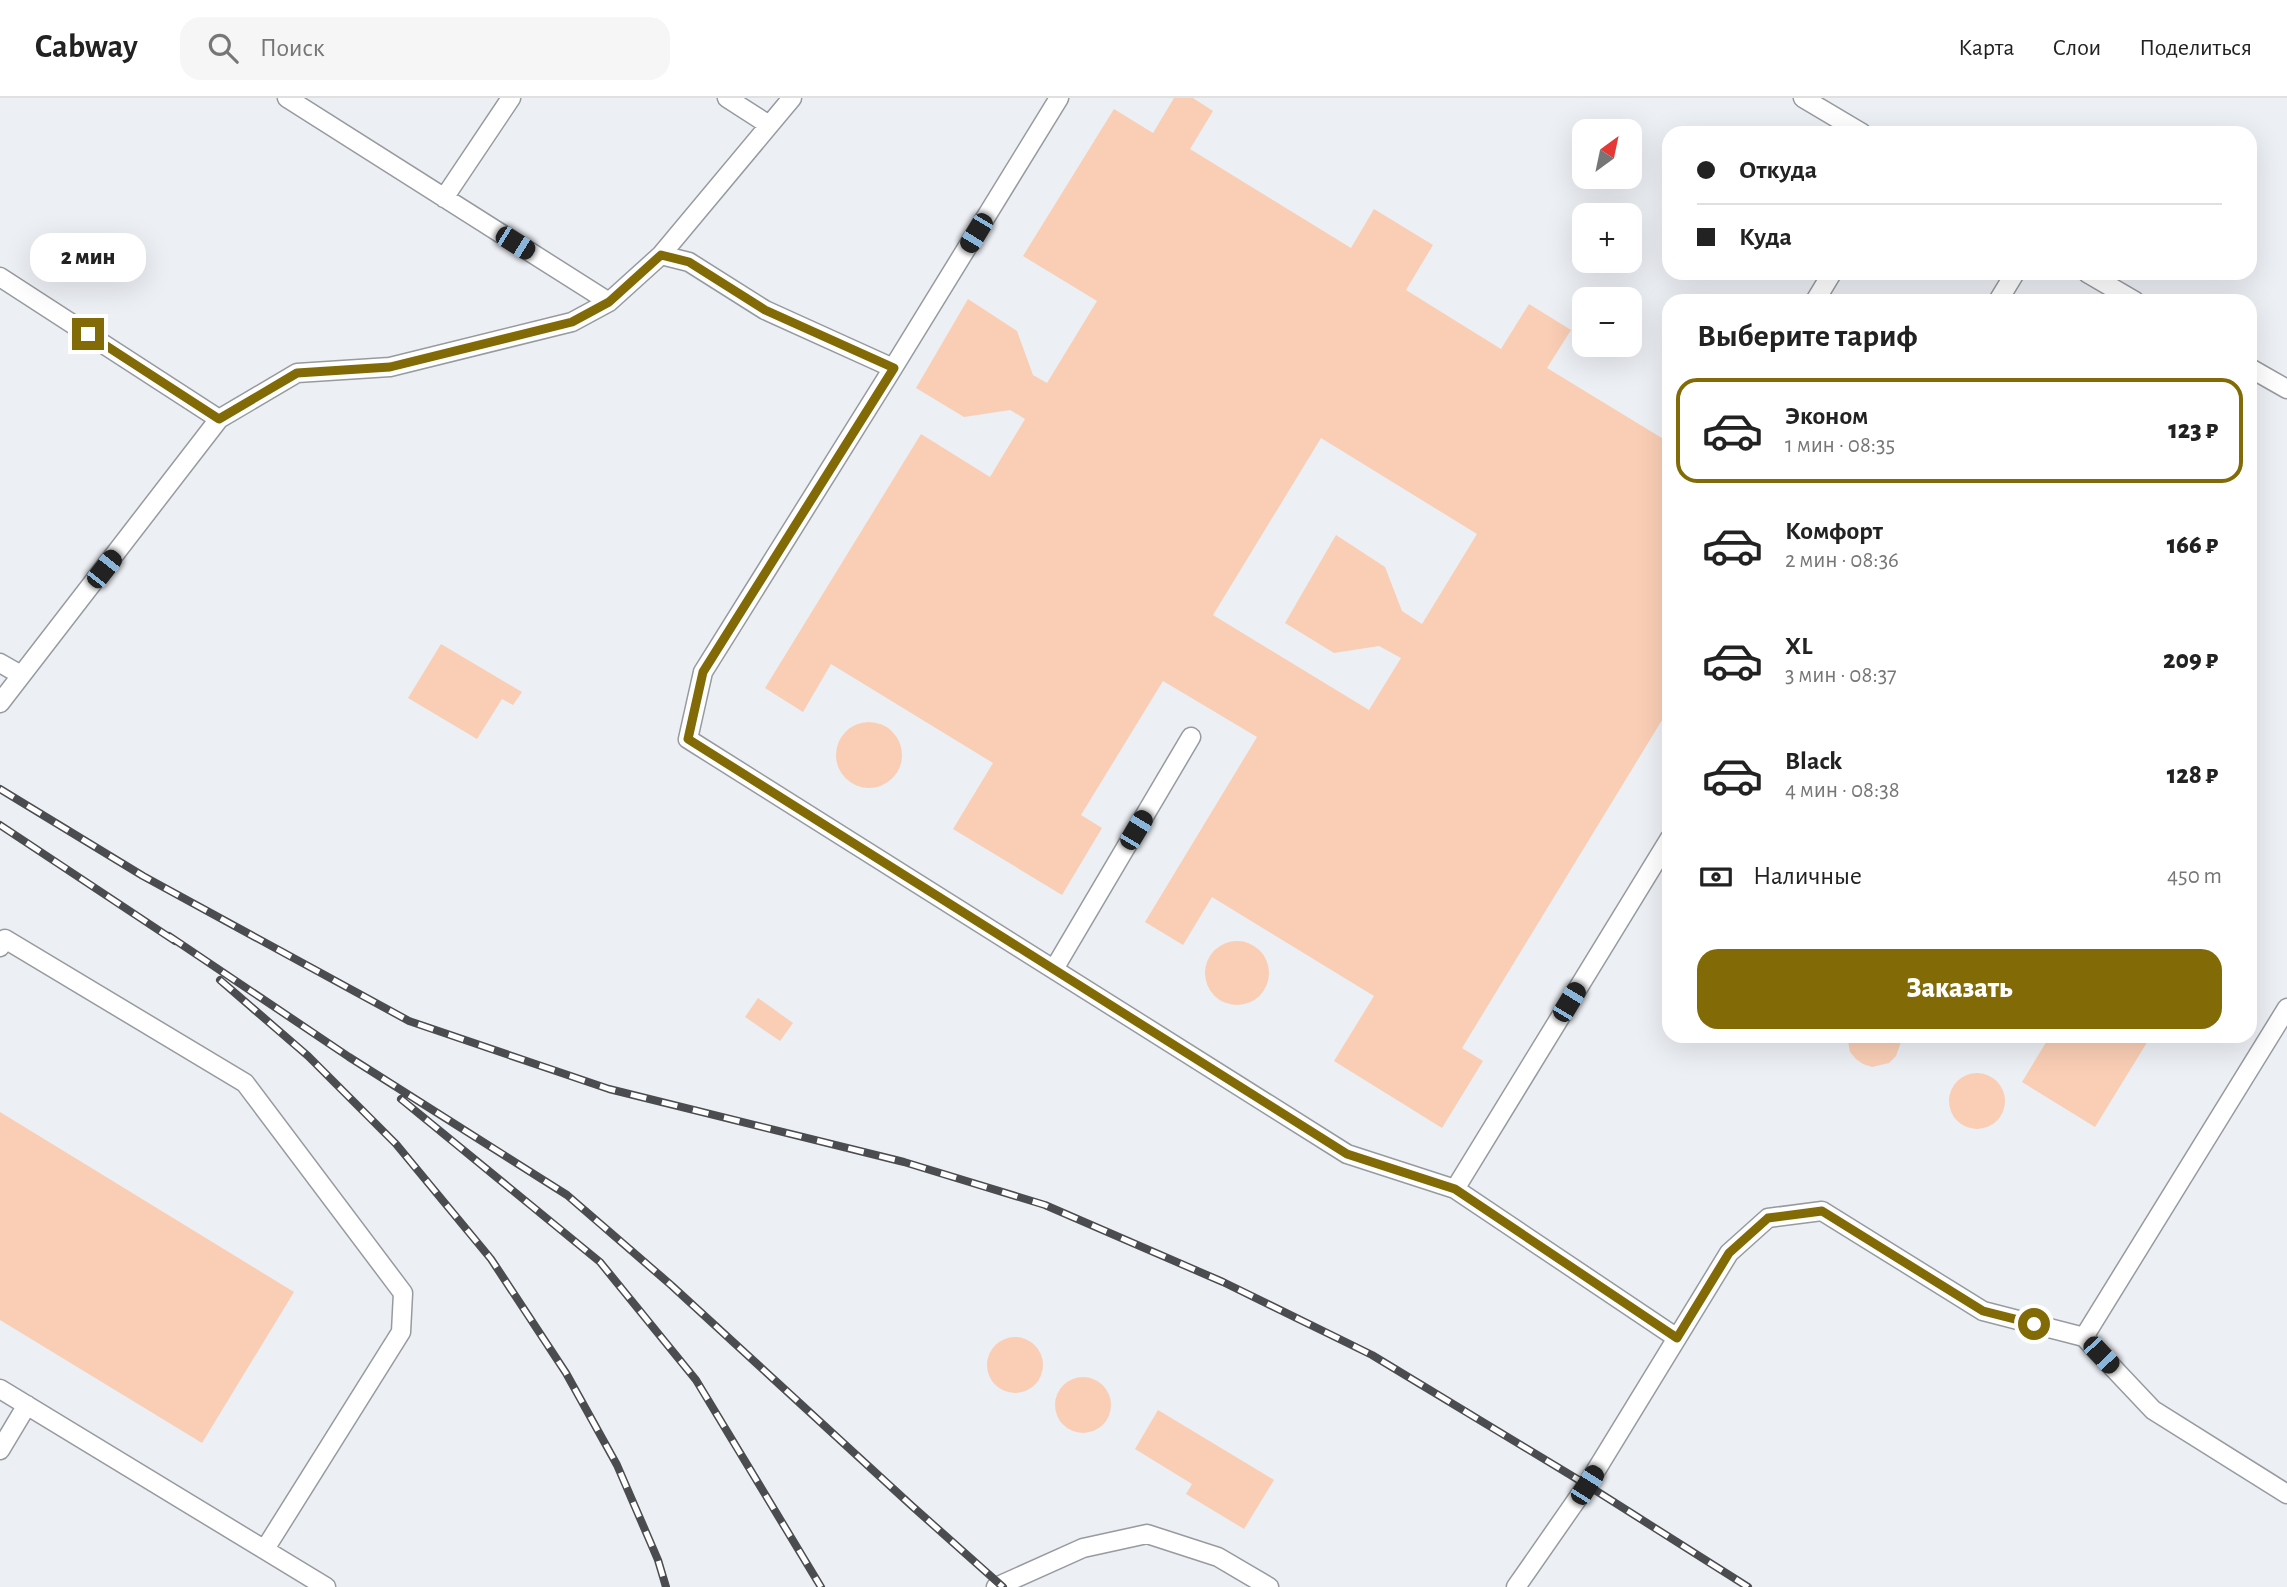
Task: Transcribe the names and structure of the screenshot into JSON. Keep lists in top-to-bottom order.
{
  "north": "top right",
  "page": {
    "header": "Cabway",
    "search": "Поиск",
    "nav": ["Карта", "Слои", "Поделиться"],
    "map_buttons": ["+", "−"],
    "banner": ["Откуда", "Куда"],
    "bubble": "2 мин",
    "heading": "Выберите тариф",
    "list": [
      {
        "name": "Эконом",
        "note": "1 мин · 08:35",
        "value": "123 ₽"
      },
      {
        "name": "Комфорт",
        "note": "2 мин · 08:36",
        "value": "166 ₽"
      },
      {
        "name": "XL",
        "note": "3 мин · 08:37",
        "value": "209 ₽"
      },
      {
        "name": "Black",
        "note": "4 мин · 08:38",
        "value": "128 ₽"
      }
    ],
    "pay": ["Наличные", "450 m"],
    "buttons": "Заказать"
  }
}
